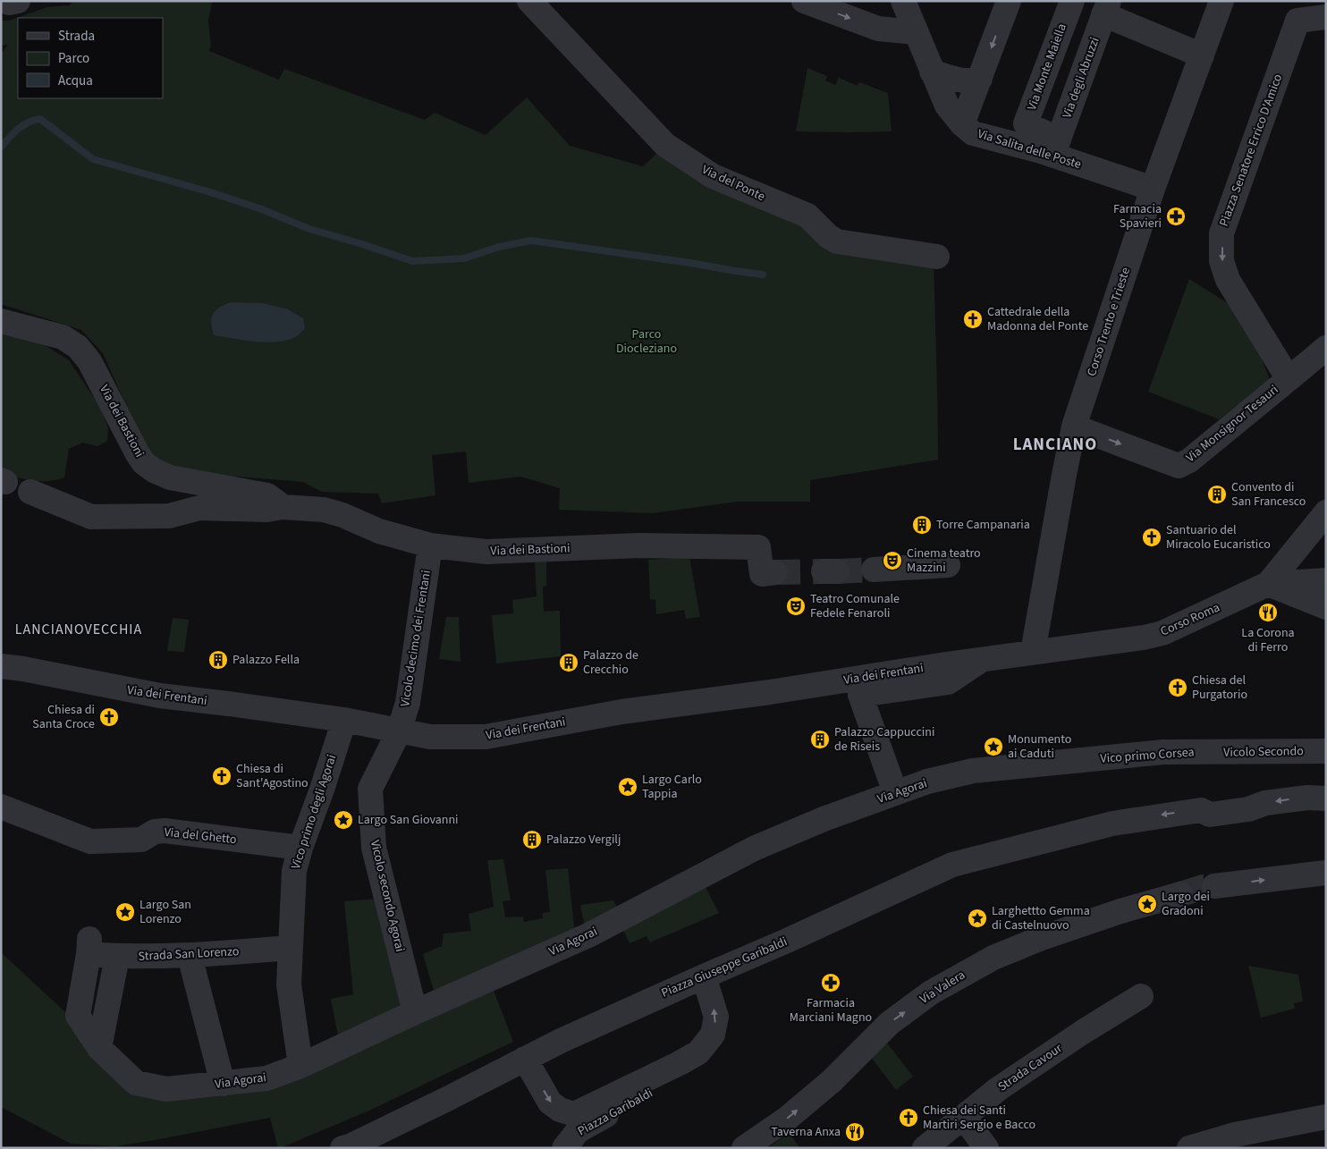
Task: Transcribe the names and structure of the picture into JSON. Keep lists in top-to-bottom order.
{
  "streets": {
    "street": [
      "Via Monte Maiella",
      "Via degli Abruzzi",
      "Via Salita delle Poste",
      "Piazza Senatore Errico D'Amico",
      "Via del Ponte",
      "Corso Trento e Trieste",
      "Via dei Bastioni",
      "Via Monsignor Tesauri",
      "Corso Roma",
      "Vicolo decimo dei Frentani",
      "Via dei Frentani",
      "Vicolo Secondo",
      "Vico primo Corsea",
      "Via Agorai",
      "Vico primo degli Agorai",
      "Via del Ghetto",
      "Vicolo secondo Agorai",
      "Strada San Lorenzo",
      "Piazza Giuseppe Garibaldi",
      "Via Valera",
      "Strada Cavour",
      "Piazza Garibaldi"
    ]
  },
  "crossings": [
    ["Via Monte Maiella", "Via degli Abruzzi"],
    ["Via Monte Maiella", "Via Salita delle Poste"],
    ["Via degli Abruzzi", "Via Salita delle Poste"],
    ["Via Salita delle Poste", "Corso Trento e Trieste"],
    ["Piazza Senatore Errico D'Amico", "Via Monsignor Tesauri"],
    ["Corso Trento e Trieste", "Via Monsignor Tesauri"],
    ["Corso Trento e Trieste", "Corso Roma"],
    ["Corso Trento e Trieste", "Via dei Frentani"],
    ["Via dei Bastioni", "Vicolo decimo dei Frentani"],
    ["Corso Roma", "Via dei Frentani"],
    ["Vicolo decimo dei Frentani", "Via dei Frentani"],
    ["Vicolo decimo dei Frentani", "Vicolo secondo Agorai"],
    ["Via dei Frentani", "Vico primo degli Agorai"],
    ["Via dei Frentani", "Vicolo secondo Agorai"],
    ["Vicolo Secondo", "Vico primo Corsea"],
    ["Vico primo Corsea", "Via Agorai"],
    ["Via Agorai", "Vico primo degli Agorai"],
    ["Via Agorai", "Vicolo secondo Agorai"],
    ["Via Agorai", "Strada San Lorenzo"],
    ["Vico primo degli Agorai", "Via del Ghetto"],
    ["Vico primo degli Agorai", "Strada San Lorenzo"],
    ["Piazza Giuseppe Garibaldi", "Piazza Garibaldi"]
  ],
  "one_way": [
    "Piazza Senatore Errico D'Amico",
    "Via Monsignor Tesauri",
    "Piazza Giuseppe Garibaldi",
    "Via Valera"
  ],
  "districts": ["LANCIANO", "LANCIANOVECCHIA"],
  "parks": ["Parco Diocleziano"],
  "places": {
    "pharmacy": ["Farmacia Spavieri", "Farmacia Marciani Magno"],
    "church": [
      "Cattedrale della Madonna del Ponte",
      "Santuario del Miracolo Eucaristico",
      "Chiesa del Purgatorio",
      "Chiesa di Santa Croce",
      "Chiesa di Sant'Agostino",
      "Chiesa dei Santi Martiri Sergio e Bacco"
    ],
    "building": [
      "Convento di San Francesco",
      "Torre Campanaria",
      "Palazzo Fella",
      "Palazzo de Crecchio",
      "Palazzo Cappuccini de Riseis",
      "Palazzo Vergilj"
    ],
    "theatre": ["Cinema teatro Mazzini", "Teatro Comunale Fedele Fenaroli"],
    "restaurant": ["La Corona di Ferro", "Taverna Anxa"],
    "place": [
      "Monumento ai Caduti",
      "Largo Carlo Tappia",
      "Largo San Giovanni",
      "Largo dei Gradoni",
      "Largo San Lorenzo",
      "Larghettto Gemma di Castelnuovo"
    ]
  },
  "legend": ["Strada", "Parco", "Acqua"]
}
